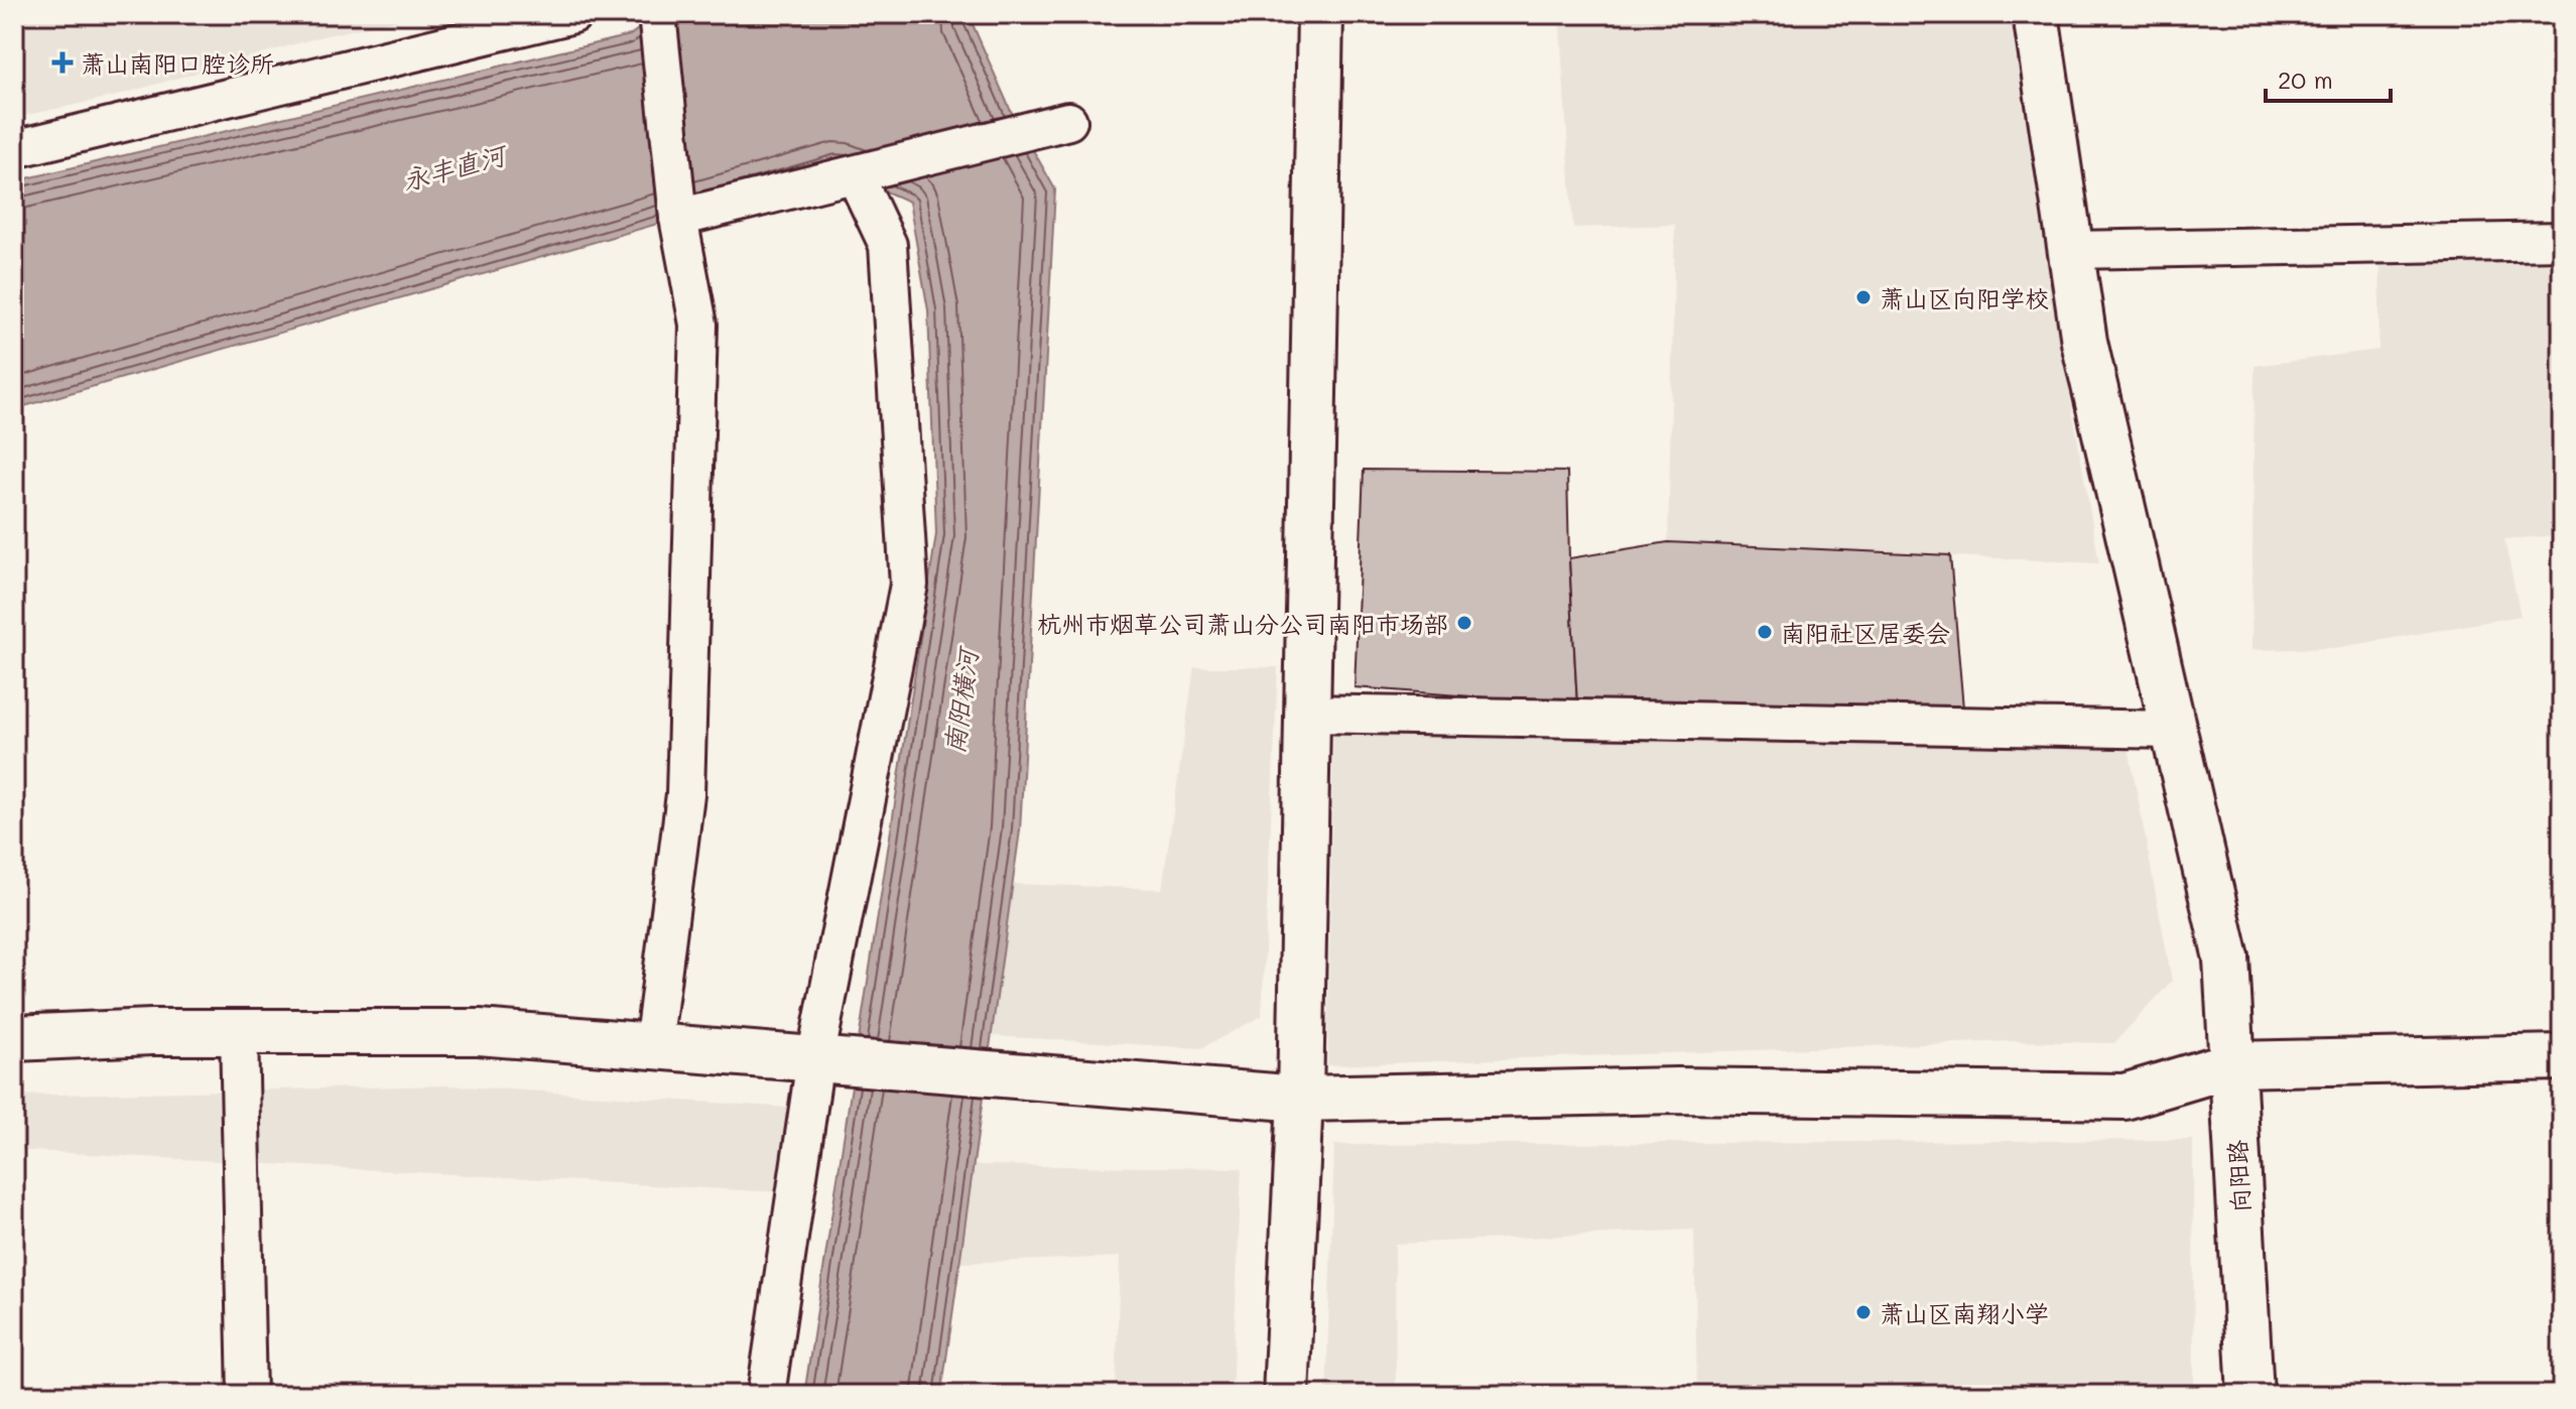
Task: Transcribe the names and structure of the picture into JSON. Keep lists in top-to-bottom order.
{
  "streets": {
    "street": ["向阳路"]
  },
  "water": ["永丰直河", "南阳横河"],
  "places": {
    "health": ["萧山南阳口腔诊所"],
    "other": [
      "萧山区向阳学校",
      "杭州市烟草公司萧山分公司南阳市场部",
      "南阳社区居委会",
      "萧山区南翔小学"
    ]
  },
  "scale_bar": "20 m"
}
